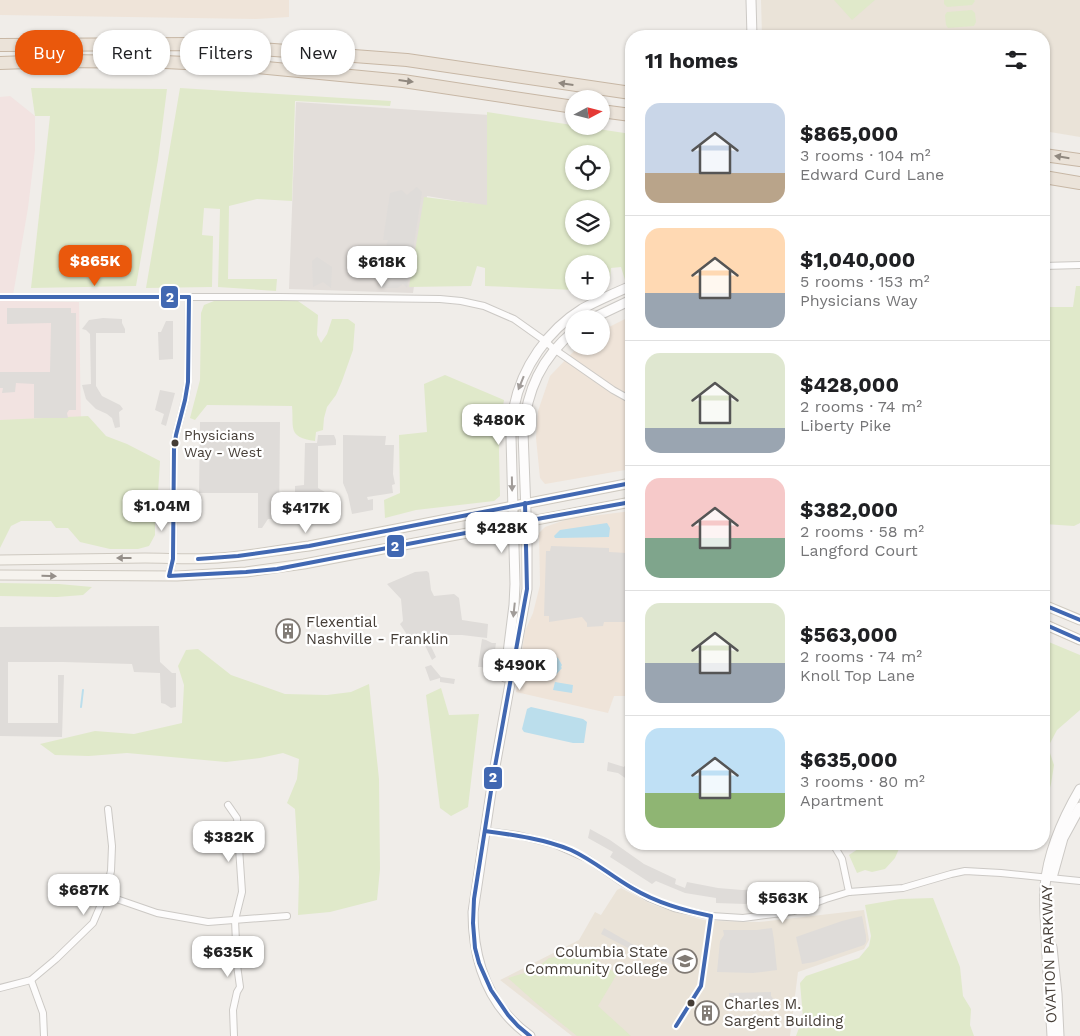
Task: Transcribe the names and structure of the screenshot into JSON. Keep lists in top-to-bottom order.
{
  "streets": {
    "street": ["OVATION PARKWAY"]
  },
  "places": {
    "other": ["Physicians Way - West"],
    "building": ["Flexential Nashville - Franklin", "Charles M. Sargent Building"],
    "school or university": ["Columbia State Community College"]
  },
  "lines": ["transit line 2"],
  "north": "right",
  "page": {
    "chip": [
      "Buy",
      "Rent",
      "Filters",
      "New"
    ],
    "heading": "11 homes",
    "map_buttons": ["+", "−"],
    "list": [
      {
        "name": "$865,000",
        "note": "3 rooms · 104 m² · Edward Curd Lane"
      },
      {
        "name": "$1,040,000",
        "note": "5 rooms · 153 m² · Physicians Way"
      },
      {
        "name": "$428,000",
        "note": "2 rooms · 74 m² · Liberty Pike"
      },
      {
        "name": "$382,000",
        "note": "2 rooms · 58 m² · Langford Court"
      },
      {
        "name": "$563,000",
        "note": "2 rooms · 74 m² · Knoll Top Lane"
      },
      {
        "name": "$635,000",
        "note": "3 rooms · 80 m² · Apartment"
      }
    ],
    "price": [
      "$865K",
      "$618K",
      "$480K",
      "$1.04M",
      "$417K",
      "$428K",
      "$490K",
      "$382K",
      "$687K",
      "$563K",
      "$635K"
    ]
  }
}
